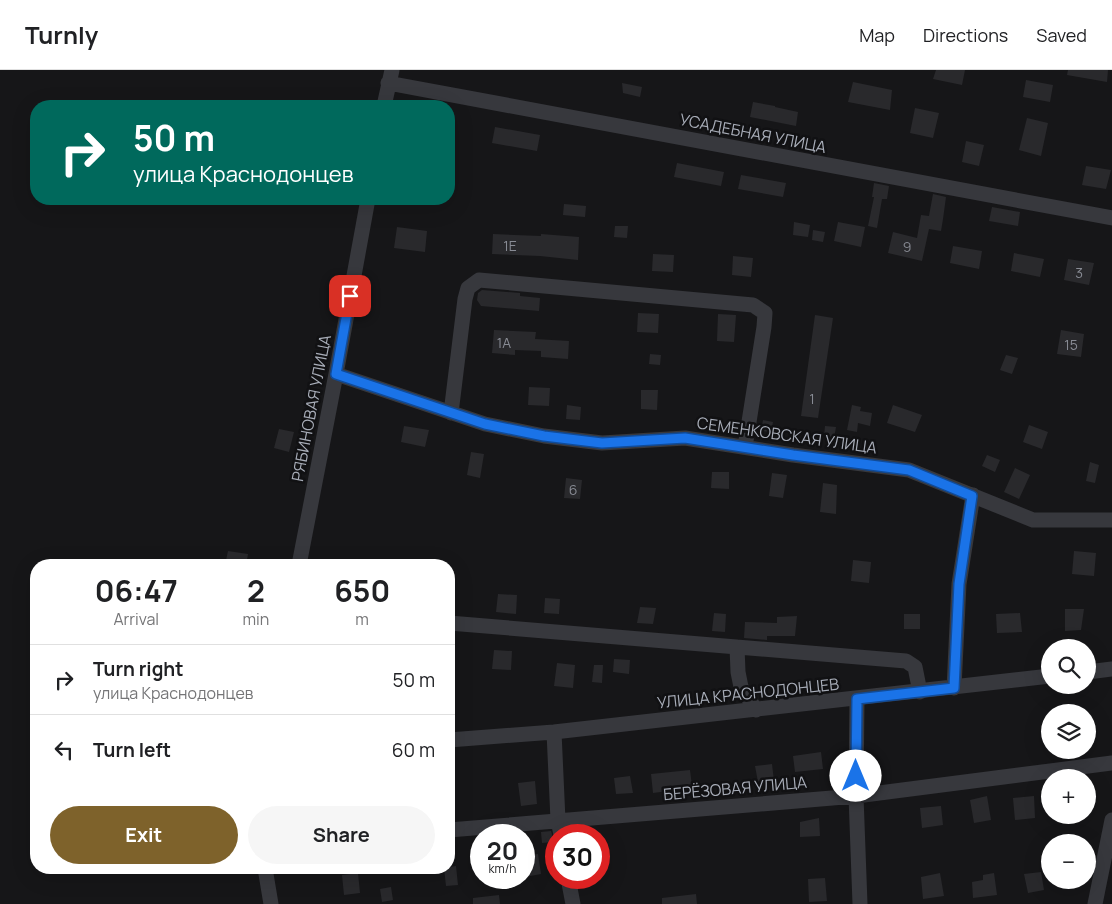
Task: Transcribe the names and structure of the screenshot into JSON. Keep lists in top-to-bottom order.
{
  "streets": {
    "street": [
      "УСАДЕБНАЯ УЛИЦА",
      "РЯБИНОВАЯ УЛИЦА",
      "СЕМЕНКОВСКАЯ УЛИЦА",
      "УЛИЦА КРАСНОДОНЦЕВ",
      "БЕРЁЗОВАЯ УЛИЦА"
    ]
  },
  "crossings": [
    ["РЯБИНОВАЯ УЛИЦА", "СЕМЕНКОВСКАЯ УЛИЦА"]
  ],
  "house_numbers": [
    "1Е",
    "9",
    "3",
    "1А",
    "15",
    "1",
    "6"
  ],
  "page": {
    "header": "Turnly",
    "nav": ["Map", "Directions", "Saved"],
    "turn": ["50 m", "улица Краснодонцев"],
    "eta": [
      "06:47",
      "Arrival",
      "2",
      "min",
      "650",
      "m"
    ],
    "map_buttons": ["+", "−"],
    "list": [
      {
        "name": "Turn right",
        "note": "улица Краснодонцев",
        "value": "50 m"
      },
      {
        "name": "Turn left",
        "value": "60 m"
      }
    ],
    "buttons": ["Exit", "Share"],
    "speed": "20 km/h",
    "limit": "30"
  }
}
